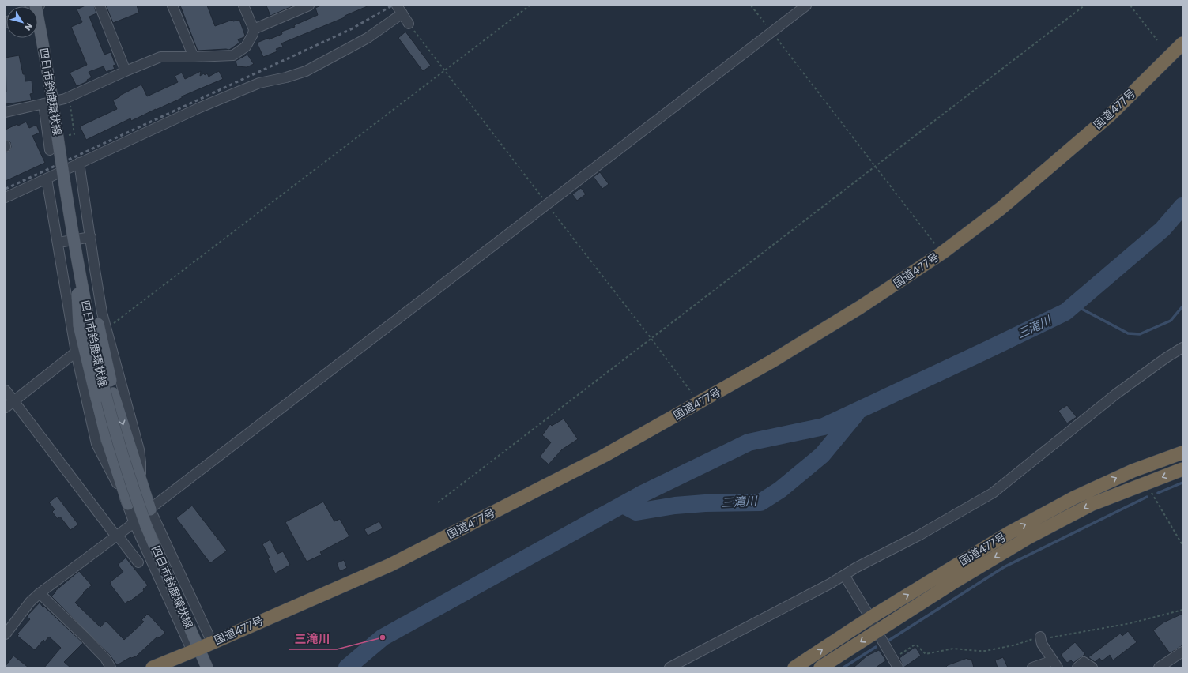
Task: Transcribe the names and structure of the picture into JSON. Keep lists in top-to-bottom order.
{
  "streets": {
    "highway": ["国道477号"],
    "main road": ["四日市鈴鹿環状線"]
  },
  "crossings": [
    ["四日市鈴鹿環状線", "国道477号"]
  ],
  "water": ["三滝川"],
  "places": ["三滝川"],
  "north": "bottom right"
}
